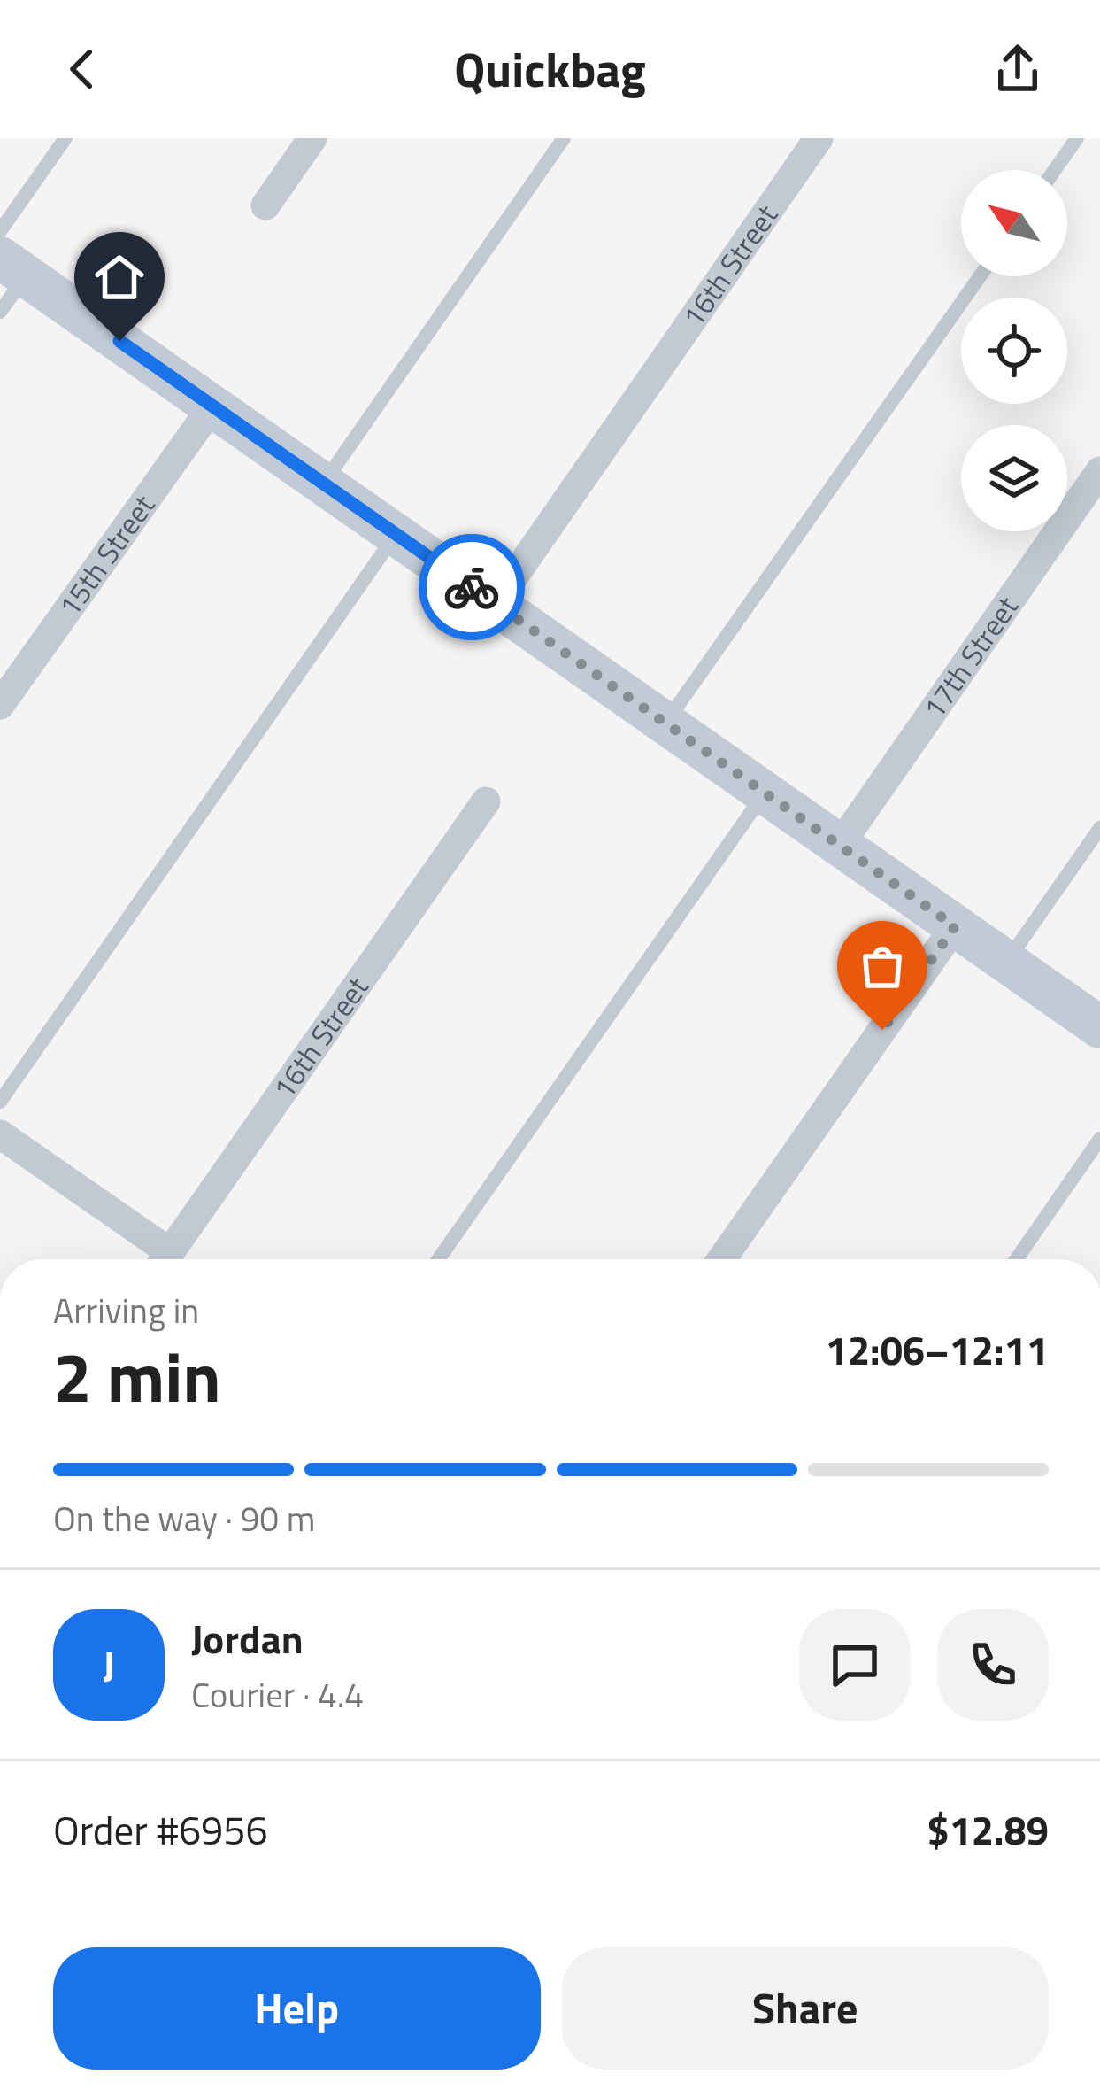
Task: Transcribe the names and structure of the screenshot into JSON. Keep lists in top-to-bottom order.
{
  "streets": {
    "street": ["16th Street", "15th Street", "17th Street"]
  },
  "north": "top left",
  "page": {
    "header": "Quickbag",
    "heading": ["2 min", "Arriving in", "12:06–12:11"],
    "panel": [
      "Jordan",
      "Courier · 4.4",
      "Order #6956",
      "$12.89"
    ],
    "bar": "On the way · 90 m",
    "round": "J",
    "buttons": ["Help", "Share"]
  }
}
